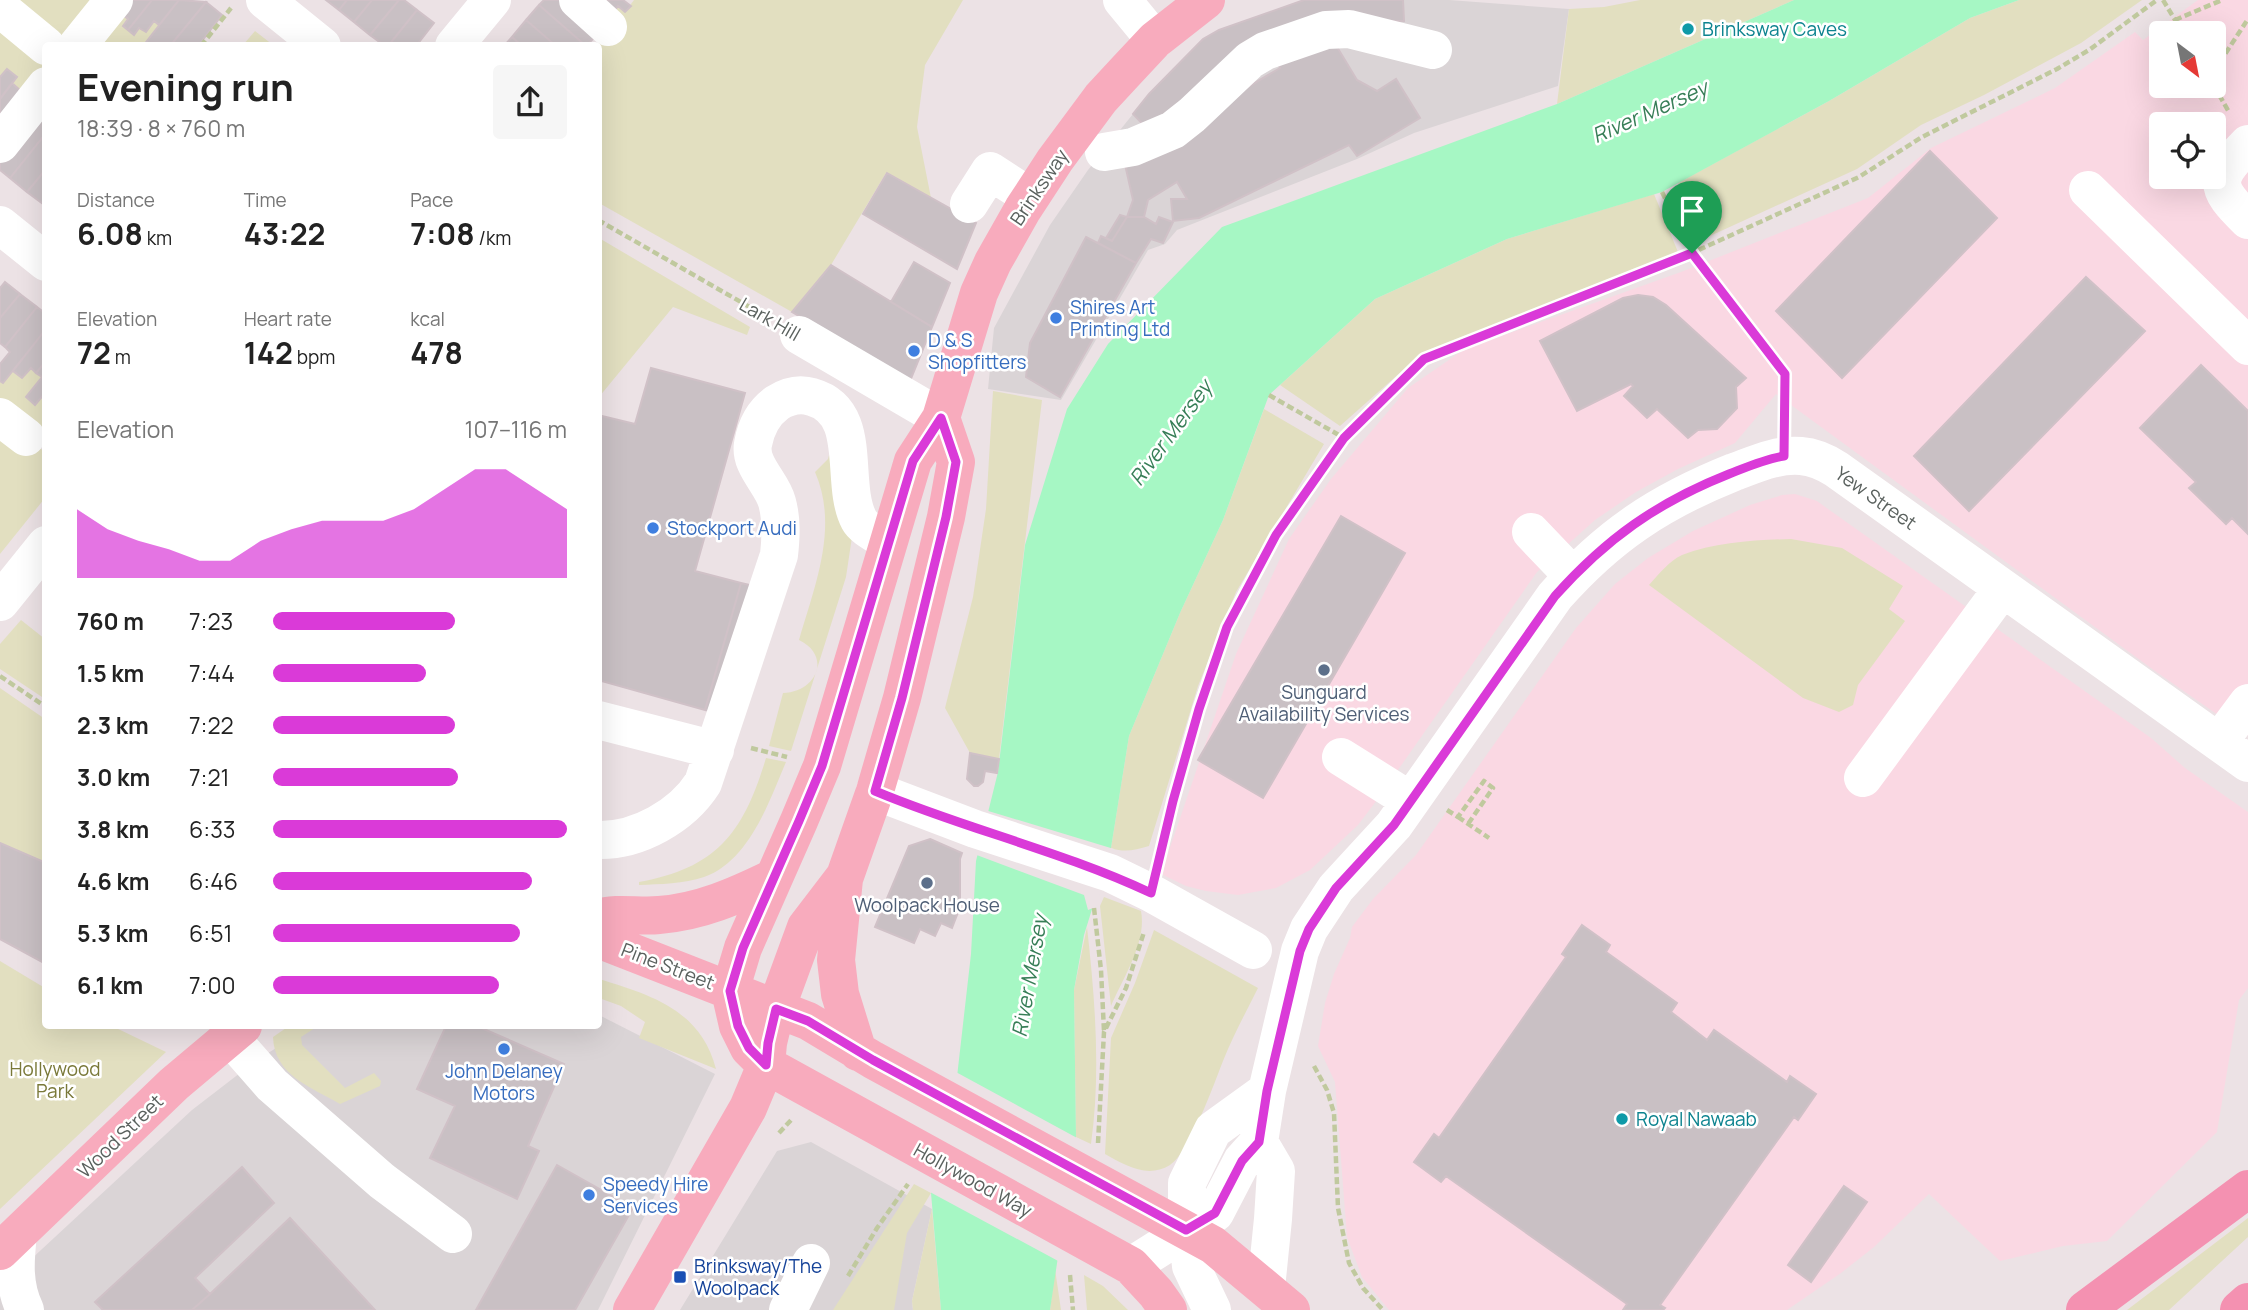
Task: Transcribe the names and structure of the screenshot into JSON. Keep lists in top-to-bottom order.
{
  "streets": {
    "main road": [
      "Brinksway",
      "Pine Street",
      "Wood Street",
      "Hollywood Way"
    ],
    "street": ["Lark Hill", "Yew Street"]
  },
  "crossings": [
    ["Brinksway", "Lark Hill"],
    ["Brinksway", "Pine Street"],
    ["Brinksway", "Hollywood Way"],
    ["Yew Street", "Hollywood Way"]
  ],
  "water": ["River Mersey"],
  "parks": ["Hollywood Park"],
  "places": {
    "other": [
      "Brinksway Caves",
      "Shires Art Printing Ltd",
      "D & S Shopfitters",
      "Stockport Audi",
      "Sunguard Availability Services",
      "Woolpack House",
      "John Delaney Motors",
      "Royal Nawaab",
      "Speedy Hire Services"
    ],
    "transit": ["Brinksway/The Woolpack"]
  },
  "north": "bottom right",
  "page": {
    "heading": ["Evening run", "18:39 · 8 × 760 m"],
    "stats": [
      ["Distance", "6.08 km"],
      ["Time", "43:22"],
      ["Pace", "7:08 /km"],
      ["Elevation", "72 m"],
      ["Heart rate", "142 bpm"],
      ["kcal", "478"]
    ],
    "chart": ["Elevation", "107–116 m"],
    "list": [
      {
        "name": "760 m",
        "note": "7:23"
      },
      {
        "name": "1.5 km",
        "note": "7:44"
      },
      {
        "name": "2.3 km",
        "note": "7:22"
      },
      {
        "name": "3.0 km",
        "note": "7:21"
      },
      {
        "name": "3.8 km",
        "note": "6:33"
      },
      {
        "name": "4.6 km",
        "note": "6:46"
      },
      {
        "name": "5.3 km",
        "note": "6:51"
      },
      {
        "name": "6.1 km",
        "note": "7:00"
      }
    ]
  }
}
